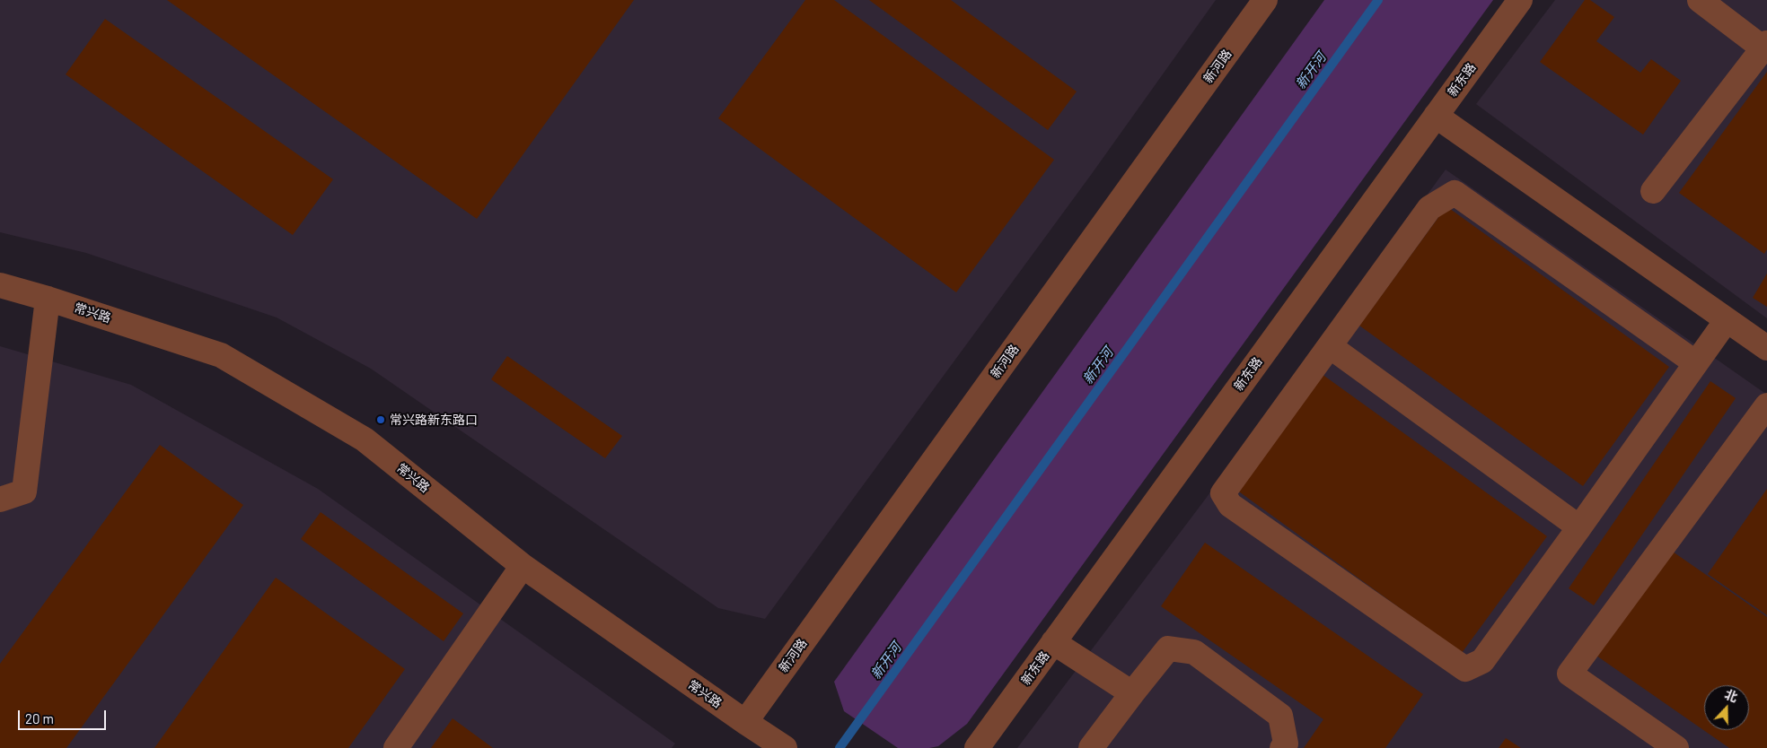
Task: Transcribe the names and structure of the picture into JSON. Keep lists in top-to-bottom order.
{
  "streets": {
    "street": ["新河路", "新东路", "常兴路"]
  },
  "crossings": [
    ["新河路", "常兴路"]
  ],
  "water": ["新开河"],
  "places": ["常兴路新东路口"],
  "scale_bar": "20 m",
  "north": "top"
}
